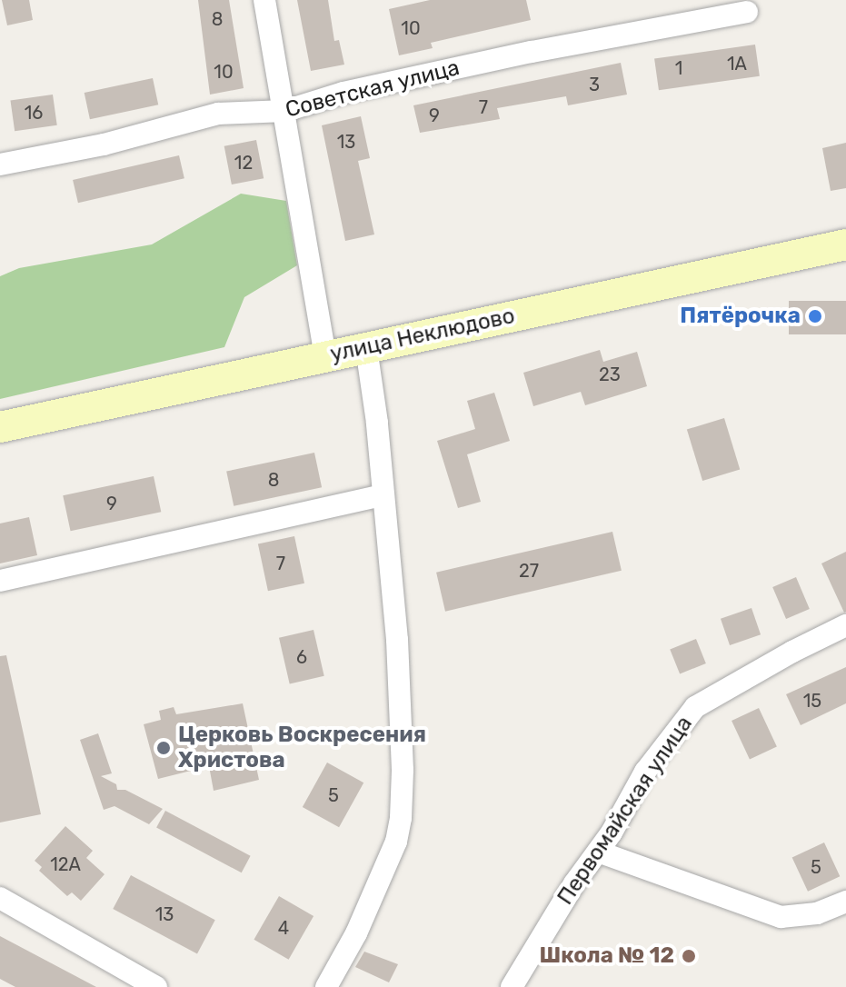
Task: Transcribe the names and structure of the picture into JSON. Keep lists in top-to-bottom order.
{
  "streets": {
    "main road": ["улица Неклюдово"],
    "street": ["Советская улица", "Первомайская улица"]
  },
  "places": ["Пятёрочка", "Церковь Воскресения Христова", "Школа № 12"],
  "house_numbers": [
    "8",
    "10",
    "1А",
    "1",
    "10",
    "3",
    "7",
    "16",
    "9",
    "13",
    "12",
    "23",
    "8",
    "9",
    "7",
    "27",
    "6",
    "15",
    "5",
    "12А",
    "5",
    "13",
    "4"
  ]
}
